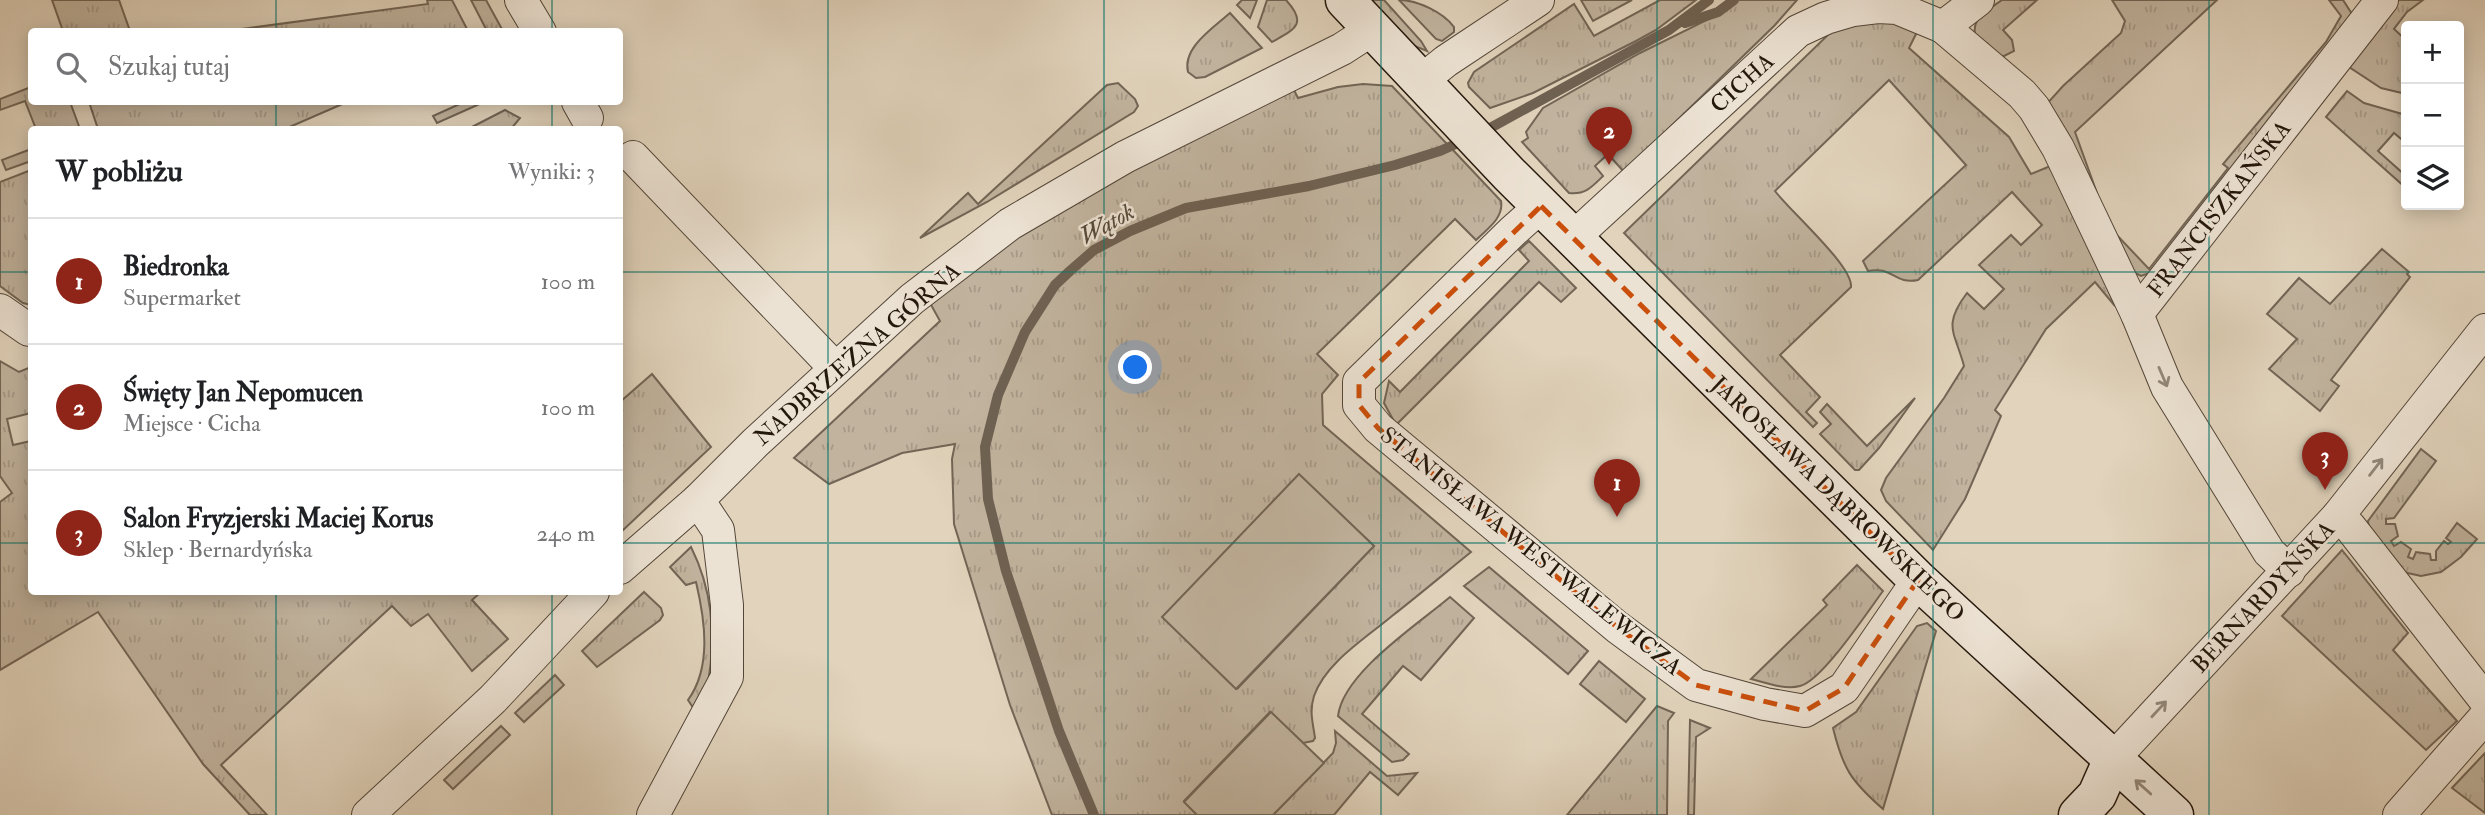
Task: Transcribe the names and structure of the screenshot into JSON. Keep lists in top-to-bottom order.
{
  "streets": {
    "street": [
      "CICHA",
      "FRANCISZKAŃSKA",
      "NADBRZEŻNA GÓRNA",
      "JAROSŁAWA DĄBROWSKIEGO",
      "STANISŁAWA WESTWALEWICZA",
      "BERNARDYŃSKA"
    ]
  },
  "crossings": [
    ["CICHA", "FRANCISZKAŃSKA"],
    ["CICHA", "JAROSŁAWA DĄBROWSKIEGO"],
    ["FRANCISZKAŃSKA", "BERNARDYŃSKA"],
    ["JAROSŁAWA DĄBROWSKIEGO", "STANISŁAWA WESTWALEWICZA"],
    ["JAROSŁAWA DĄBROWSKIEGO", "BERNARDYŃSKA"]
  ],
  "one_way": ["FRANCISZKAŃSKA", "BERNARDYŃSKA"],
  "water": ["Wątok"],
  "page": {
    "map_buttons": ["+", "−"],
    "search": "Szukaj tutaj",
    "pins": ["2", "3", "1"],
    "heading": ["W pobliżu", "Wyniki: 3"],
    "list": [
      {
        "mark": "1",
        "name": "Biedronka",
        "note": "Supermarket",
        "value": "100 m"
      },
      {
        "mark": "2",
        "name": "Święty Jan Nepomucen",
        "note": "Miejsce · Cicha",
        "value": "100 m"
      },
      {
        "mark": "3",
        "name": "Salon Fryzjerski Maciej Korus",
        "note": "Sklep · Bernardyńska",
        "value": "240 m"
      }
    ]
  }
}
